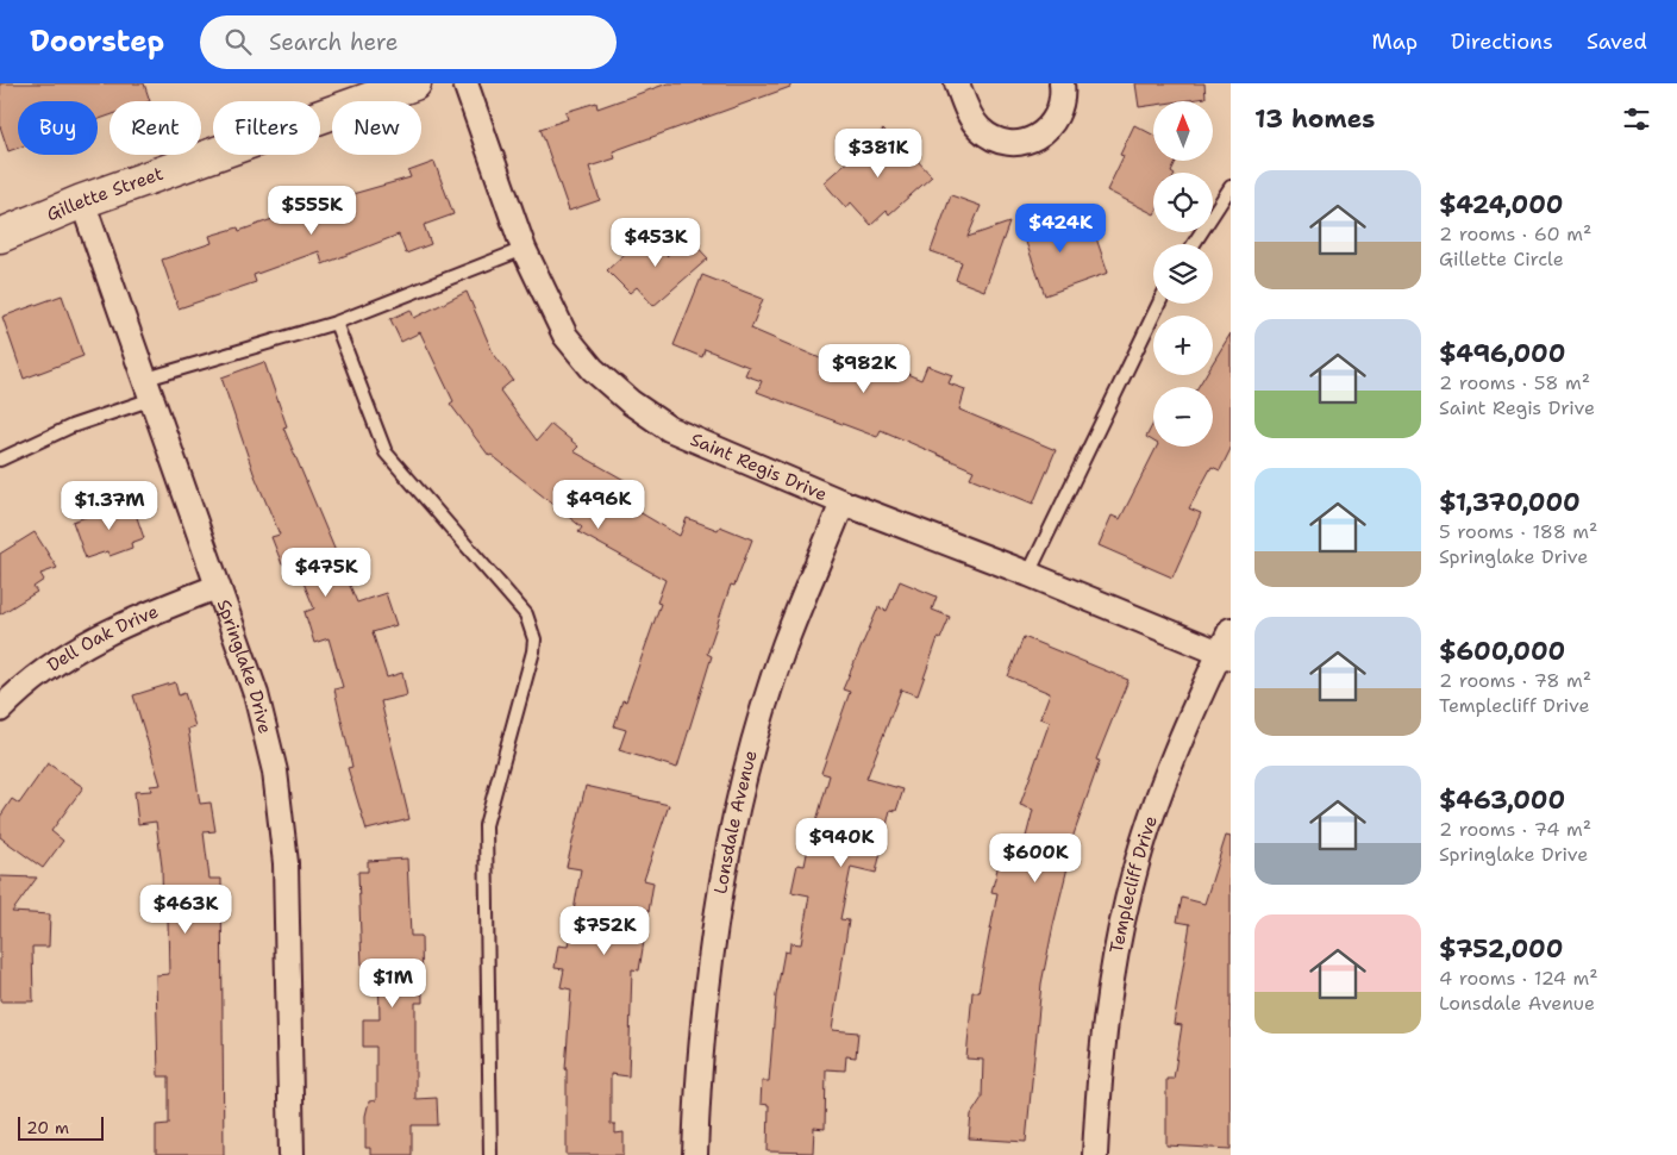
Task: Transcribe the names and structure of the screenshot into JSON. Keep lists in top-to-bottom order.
{
  "streets": {
    "street": [
      "Gillette Street",
      "Saint Regis Drive",
      "Dell Oak Drive",
      "Springlake Drive",
      "Lonsdale Avenue",
      "Templecliff Drive"
    ]
  },
  "crossings": [
    ["Gillette Street", "Springlake Drive"],
    ["Saint Regis Drive", "Lonsdale Avenue"],
    ["Saint Regis Drive", "Templecliff Drive"],
    ["Dell Oak Drive", "Springlake Drive"]
  ],
  "scale_bar": "20 m",
  "north": "top",
  "page": {
    "header": "Doorstep",
    "search": "Search here",
    "nav": ["Map", "Directions", "Saved"],
    "heading": "13 homes",
    "map_buttons": ["+", "−"],
    "chip": [
      "Buy",
      "Rent",
      "Filters",
      "New"
    ],
    "price": [
      "$381K",
      "$555K",
      "$424K",
      "$453K",
      "$982K",
      "$496K",
      "$1.37M",
      "$475K",
      "$940K",
      "$600K",
      "$463K",
      "$752K",
      "$1M"
    ],
    "list": [
      {
        "name": "$424,000",
        "note": "2 rooms · 60 m² · Gillette Circle"
      },
      {
        "name": "$496,000",
        "note": "2 rooms · 58 m² · Saint Regis Drive"
      },
      {
        "name": "$1,370,000",
        "note": "5 rooms · 188 m² · Springlake Drive"
      },
      {
        "name": "$600,000",
        "note": "2 rooms · 78 m² · Templecliff Drive"
      },
      {
        "name": "$463,000",
        "note": "2 rooms · 74 m² · Springlake Drive"
      },
      {
        "name": "$752,000",
        "note": "4 rooms · 124 m² · Lonsdale Avenue"
      }
    ],
    "scale": "20 m"
  }
}
